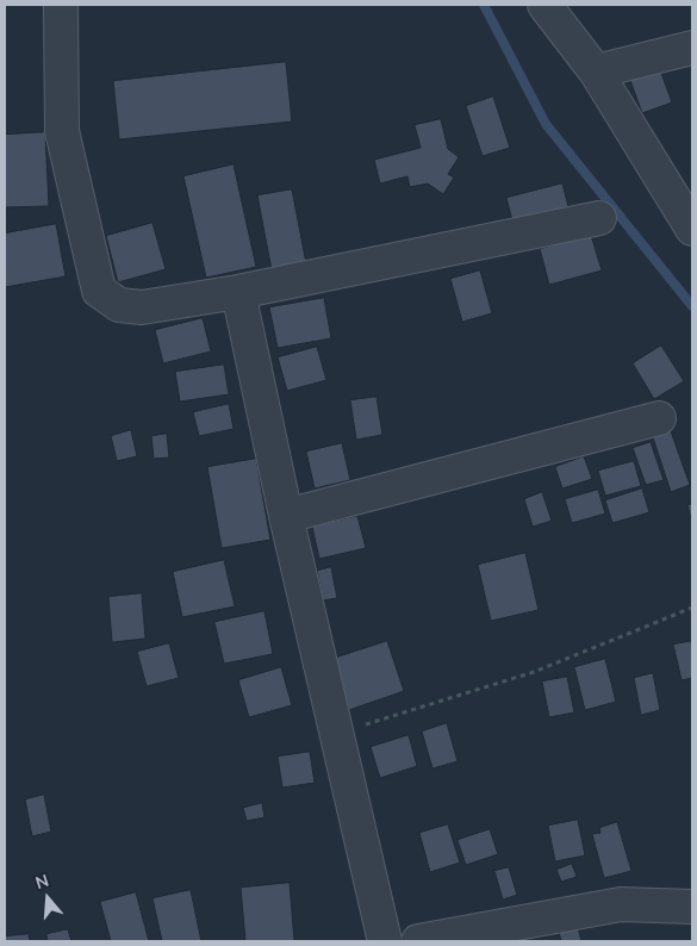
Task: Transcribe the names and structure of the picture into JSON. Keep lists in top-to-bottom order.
{
  "north": "top"
}
